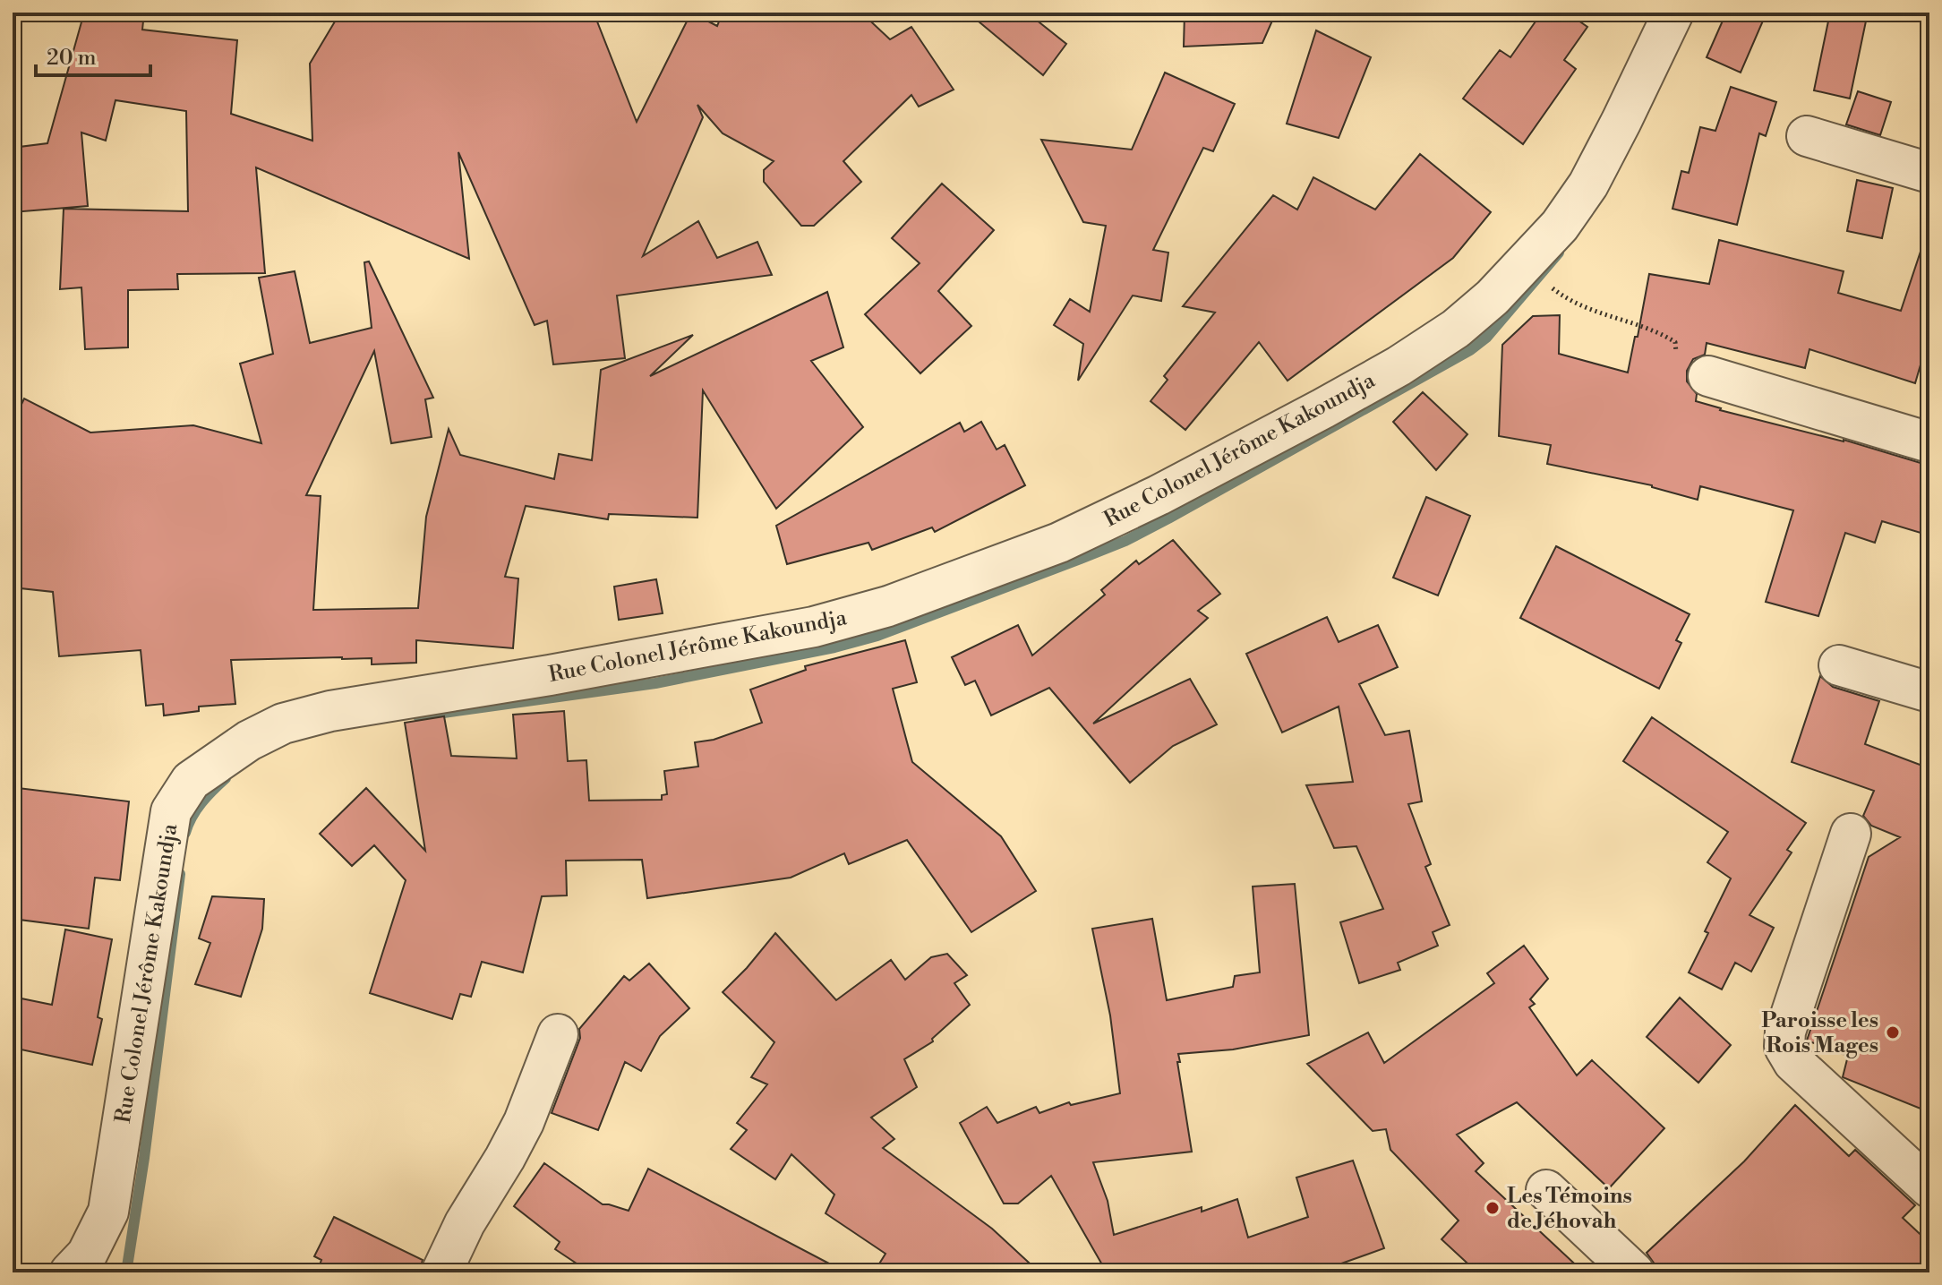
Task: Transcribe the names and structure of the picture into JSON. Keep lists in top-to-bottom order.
{
  "streets": {
    "street": ["Rue Colonel Jérôme Kakoundja"]
  },
  "places": ["Paroisse les Rois Mages", "Les Témoins de Jéhovah"],
  "scale_bar": "20 m"
}
